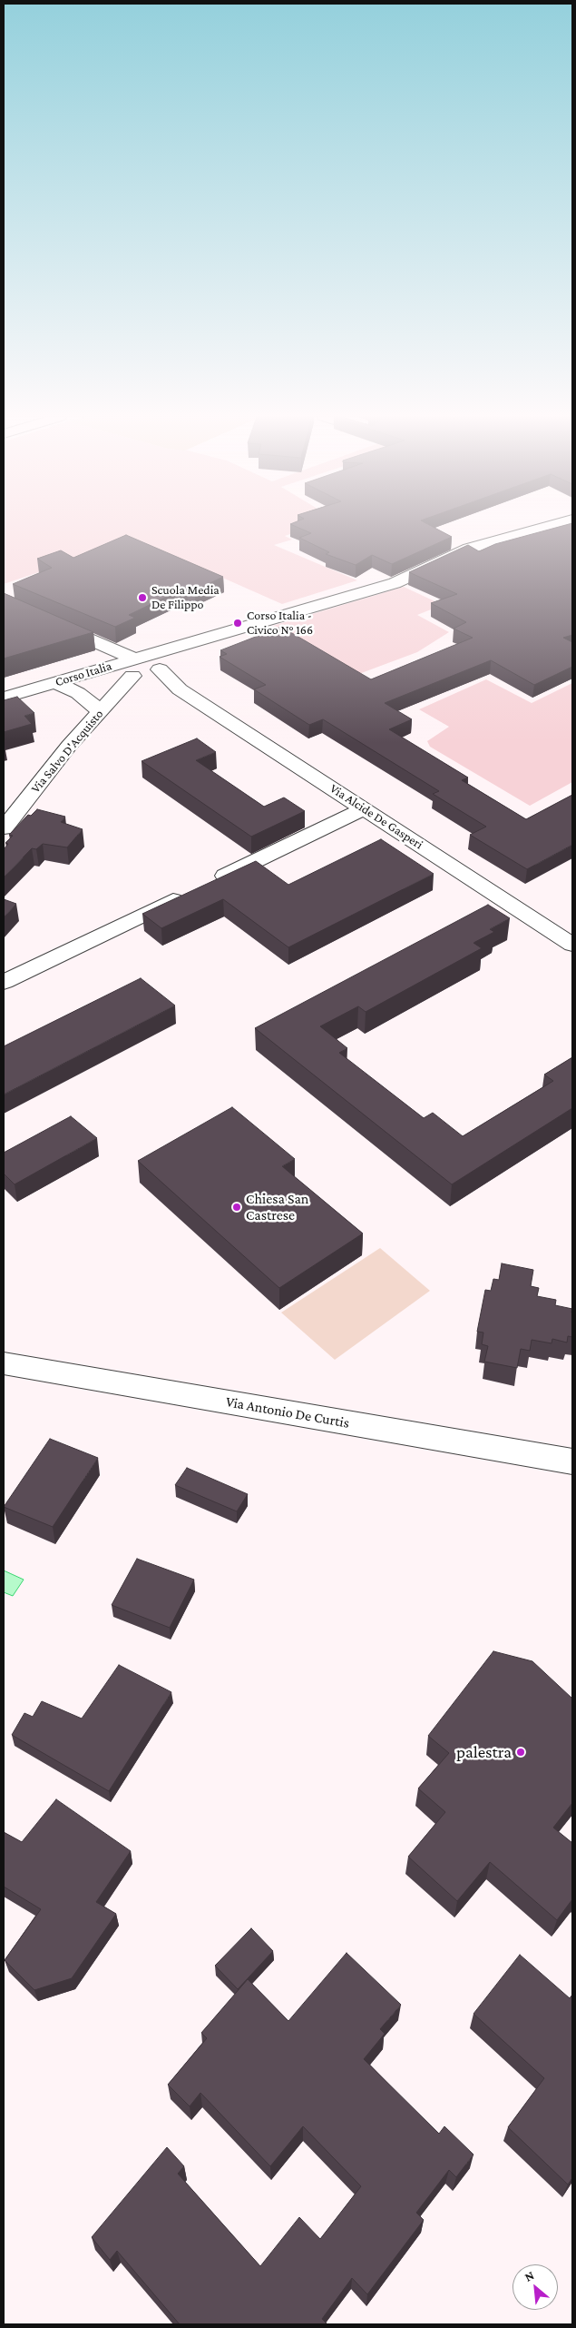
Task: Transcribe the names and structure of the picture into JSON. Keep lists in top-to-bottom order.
{
  "streets": {
    "street": [
      "Corso Italia",
      "Via Salvo D'Acquisto",
      "Via Alcide De Gasperi",
      "Via Antonio De Curtis"
    ]
  },
  "crossings": [
    ["Corso Italia", "Via Salvo D'Acquisto"],
    ["Corso Italia", "Via Alcide De Gasperi"],
    ["Via Salvo D'Acquisto", "Via Alcide De Gasperi"]
  ],
  "places": [
    "Scuola Media De Filippo",
    "Corso Italia - Civico N° 166",
    "Chiesa San Castrese",
    "palestra"
  ],
  "north": "top left"
}
